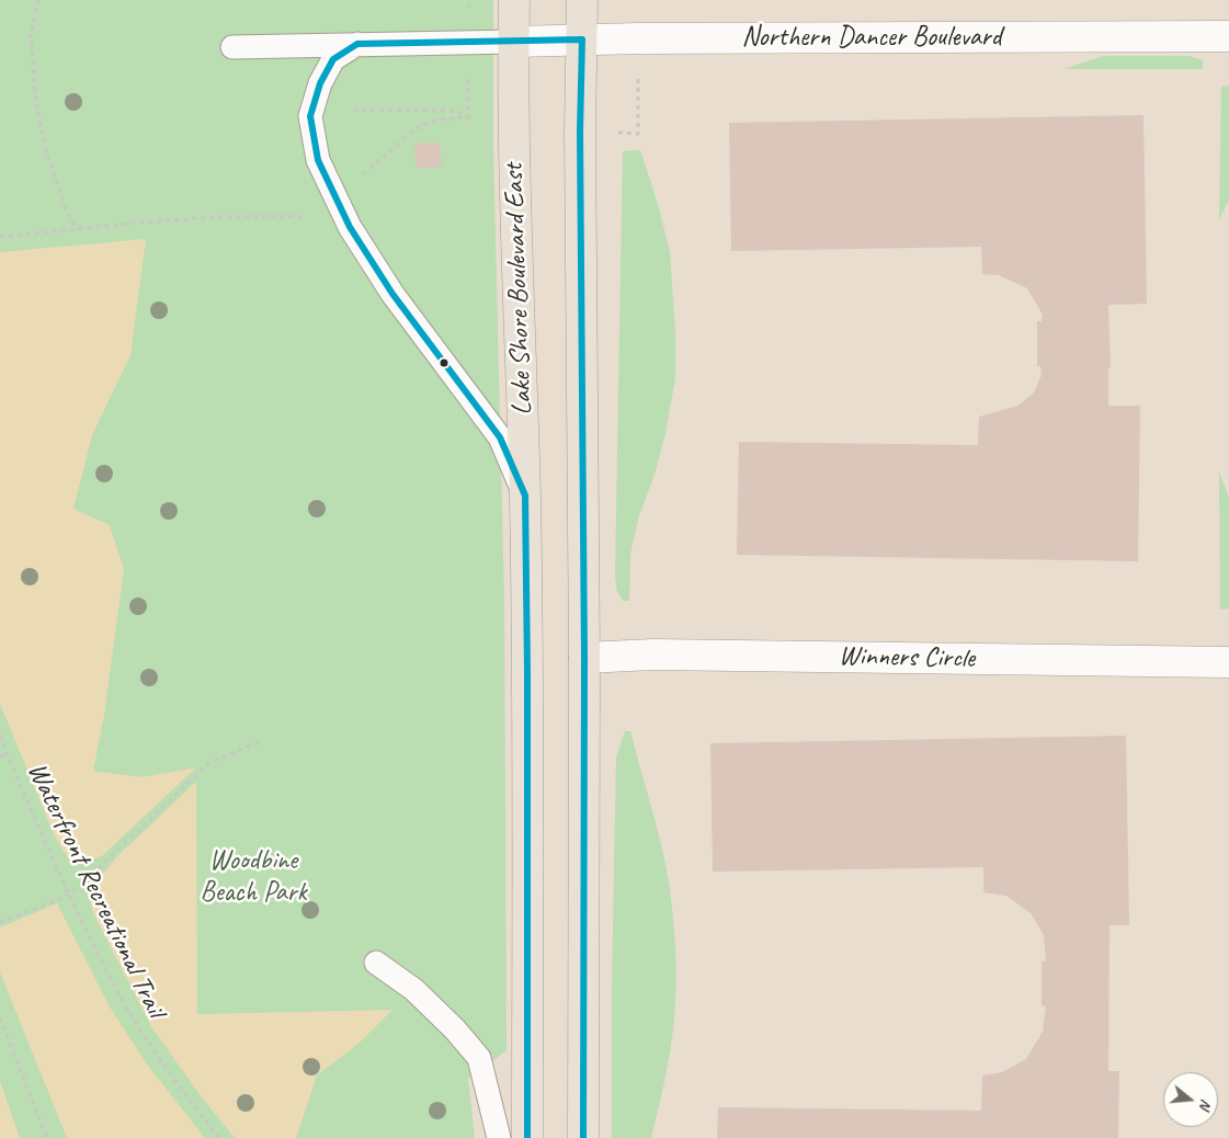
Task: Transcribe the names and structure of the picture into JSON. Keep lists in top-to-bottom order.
{
  "streets": {
    "highway": ["Lake Shore Boulevard East"],
    "street": ["Northern Dancer Boulevard", "Winners Circle"],
    "path": ["Waterfront Recreational Trail"]
  },
  "crossings": [
    ["Northern Dancer Boulevard", "Lake Shore Boulevard East"]
  ],
  "parks": ["Woodbine Beach Park"],
  "north": "right"
}
